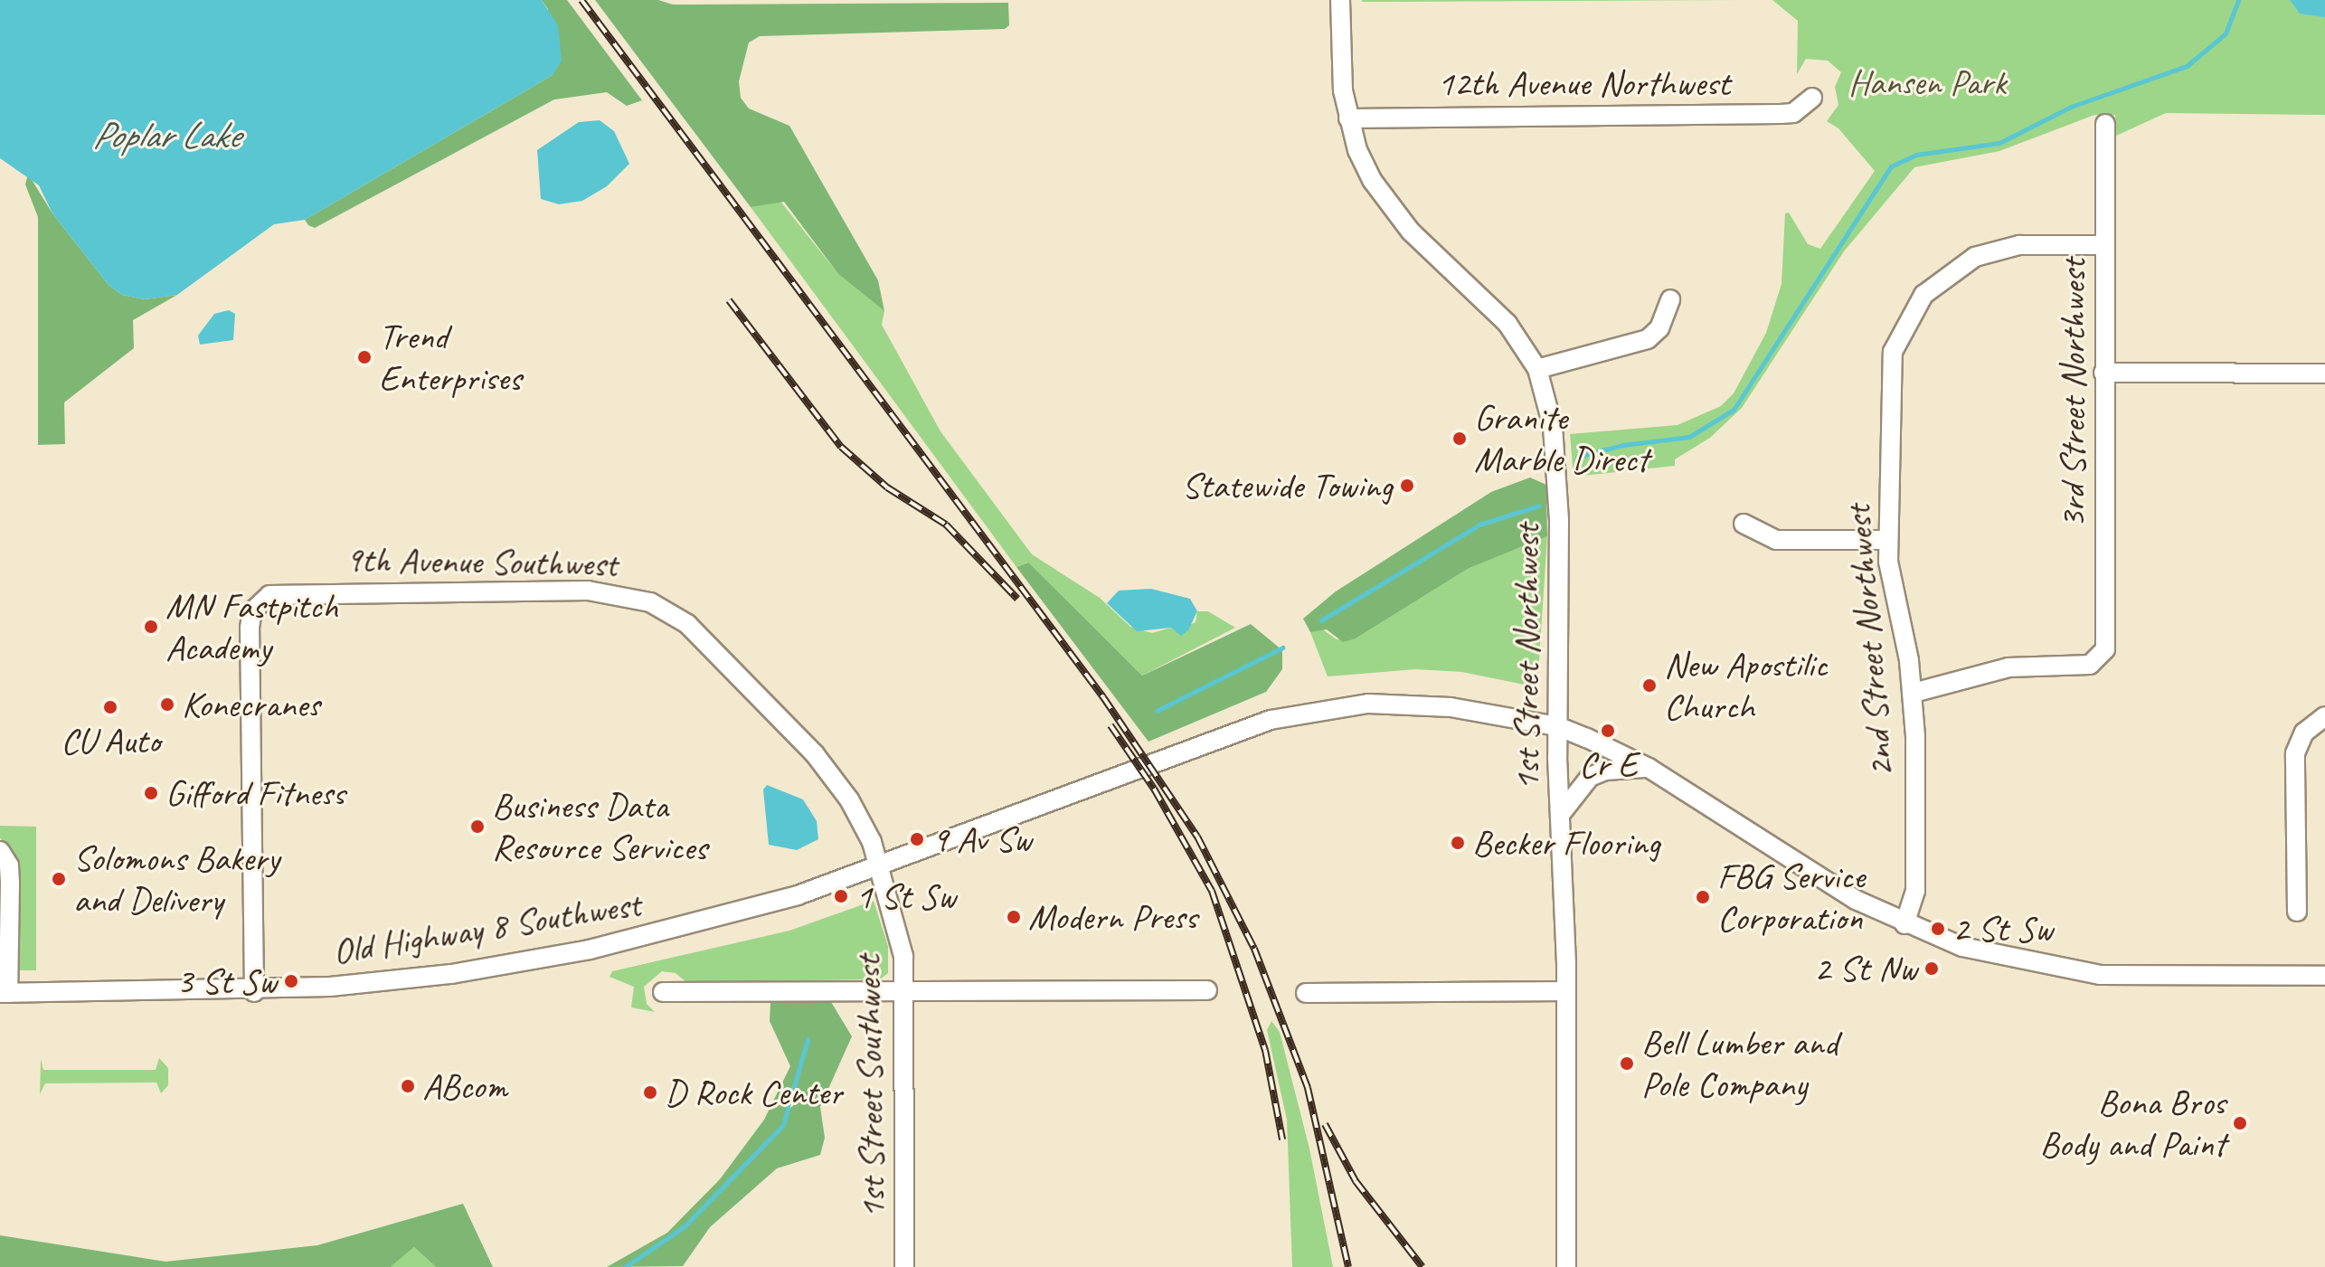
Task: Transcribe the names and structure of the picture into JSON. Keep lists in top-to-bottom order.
{
  "streets": {
    "street": [
      "12th Avenue Northwest",
      "3rd Street Northwest",
      "9th Avenue Southwest",
      "2nd Street Northwest",
      "1st Street Northwest",
      "Old Highway 8 Southwest",
      "1st Street Southwest"
    ]
  },
  "crossings": [
    ["12th Avenue Northwest", "1st Street Northwest"],
    ["3rd Street Northwest", "2nd Street Northwest"],
    ["9th Avenue Southwest", "Old Highway 8 Southwest"],
    ["9th Avenue Southwest", "1st Street Southwest"],
    ["1st Street Northwest", "Old Highway 8 Southwest"],
    ["Old Highway 8 Southwest", "1st Street Southwest"]
  ],
  "water": ["Poplar Lake"],
  "parks": ["Hansen Park"],
  "places": [
    "Trend Enterprises",
    "Granite Marble Direct",
    "Statewide Towing",
    "MN Fastpitch Academy",
    "New Apostilic Church",
    "Konecranes",
    "CU Auto",
    "Cr E",
    "Gifford Fitness",
    "Business Data Resource Services",
    "9 Av Sw",
    "Becker Flooring",
    "Solomons Bakery and Delivery",
    "1 St Sw",
    "FBG Service Corporation",
    "Modern Press",
    "2 St Sw",
    "2 St Nw",
    "3 St Sw",
    "Bell Lumber and Pole Company",
    "ABcom",
    "D Rock Center",
    "Bona Bros Body and Paint"
  ]
}
